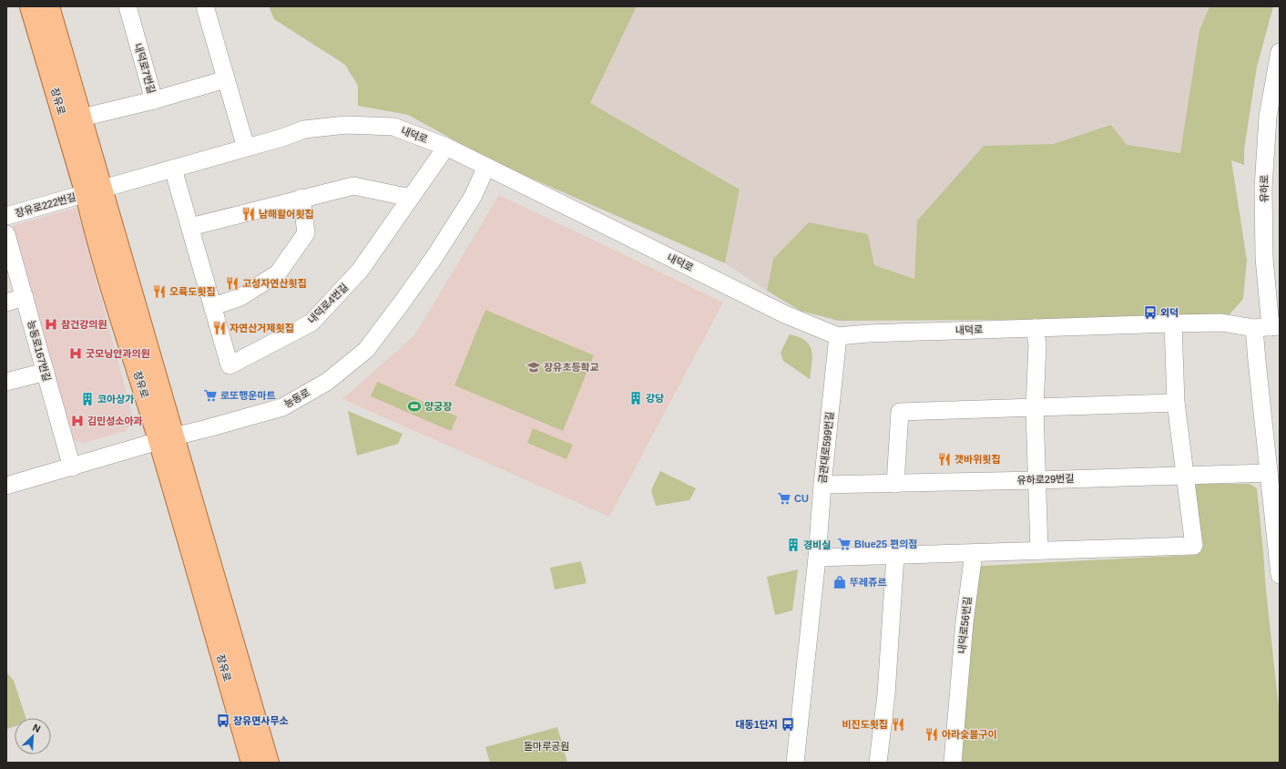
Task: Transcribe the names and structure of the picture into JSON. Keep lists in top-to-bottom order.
{
  "streets": {
    "main road": ["장유로"],
    "street": [
      "내덕로7번길",
      "내덕로",
      "유하로",
      "장유로222번길",
      "내덕로4번길",
      "능동로167번길",
      "능동로",
      "금관대로599번길",
      "유하로29번길",
      "내덕로56번길"
    ]
  },
  "crossings": [
    ["장유로", "내덕로"],
    ["장유로", "장유로222번길"],
    ["장유로", "능동로"],
    ["내덕로", "유하로"],
    ["내덕로", "장유로222번길"],
    ["내덕로", "내덕로4번길"],
    ["내덕로", "능동로"],
    ["내덕로", "금관대로599번길"],
    ["유하로", "유하로29번길"],
    ["능동로167번길", "능동로"],
    ["금관대로599번길", "유하로29번길"]
  ],
  "parks": ["돌마루공원"],
  "places": {
    "restaurant": [
      "남해활어횟집",
      "고성자연산횟집",
      "오륙도횟집",
      "자연산거제횟집",
      "갯바위횟집",
      "비진도횟집",
      "아라숯불구이"
    ],
    "bus stop": ["외덕", "장유면사무소", "대동1단지"],
    "hospital": ["참건강의원", "굿모닝안과의원", "김민성소아과"],
    "school or university": ["장유초등학교"],
    "supermarket": ["로또행운마트", "CU", "Blue25 편의점"],
    "building": ["강당", "코아상가", "경비실"],
    "sports": ["양궁장"],
    "shop": ["뚜레쥬르"]
  },
  "north": "top right"
}
